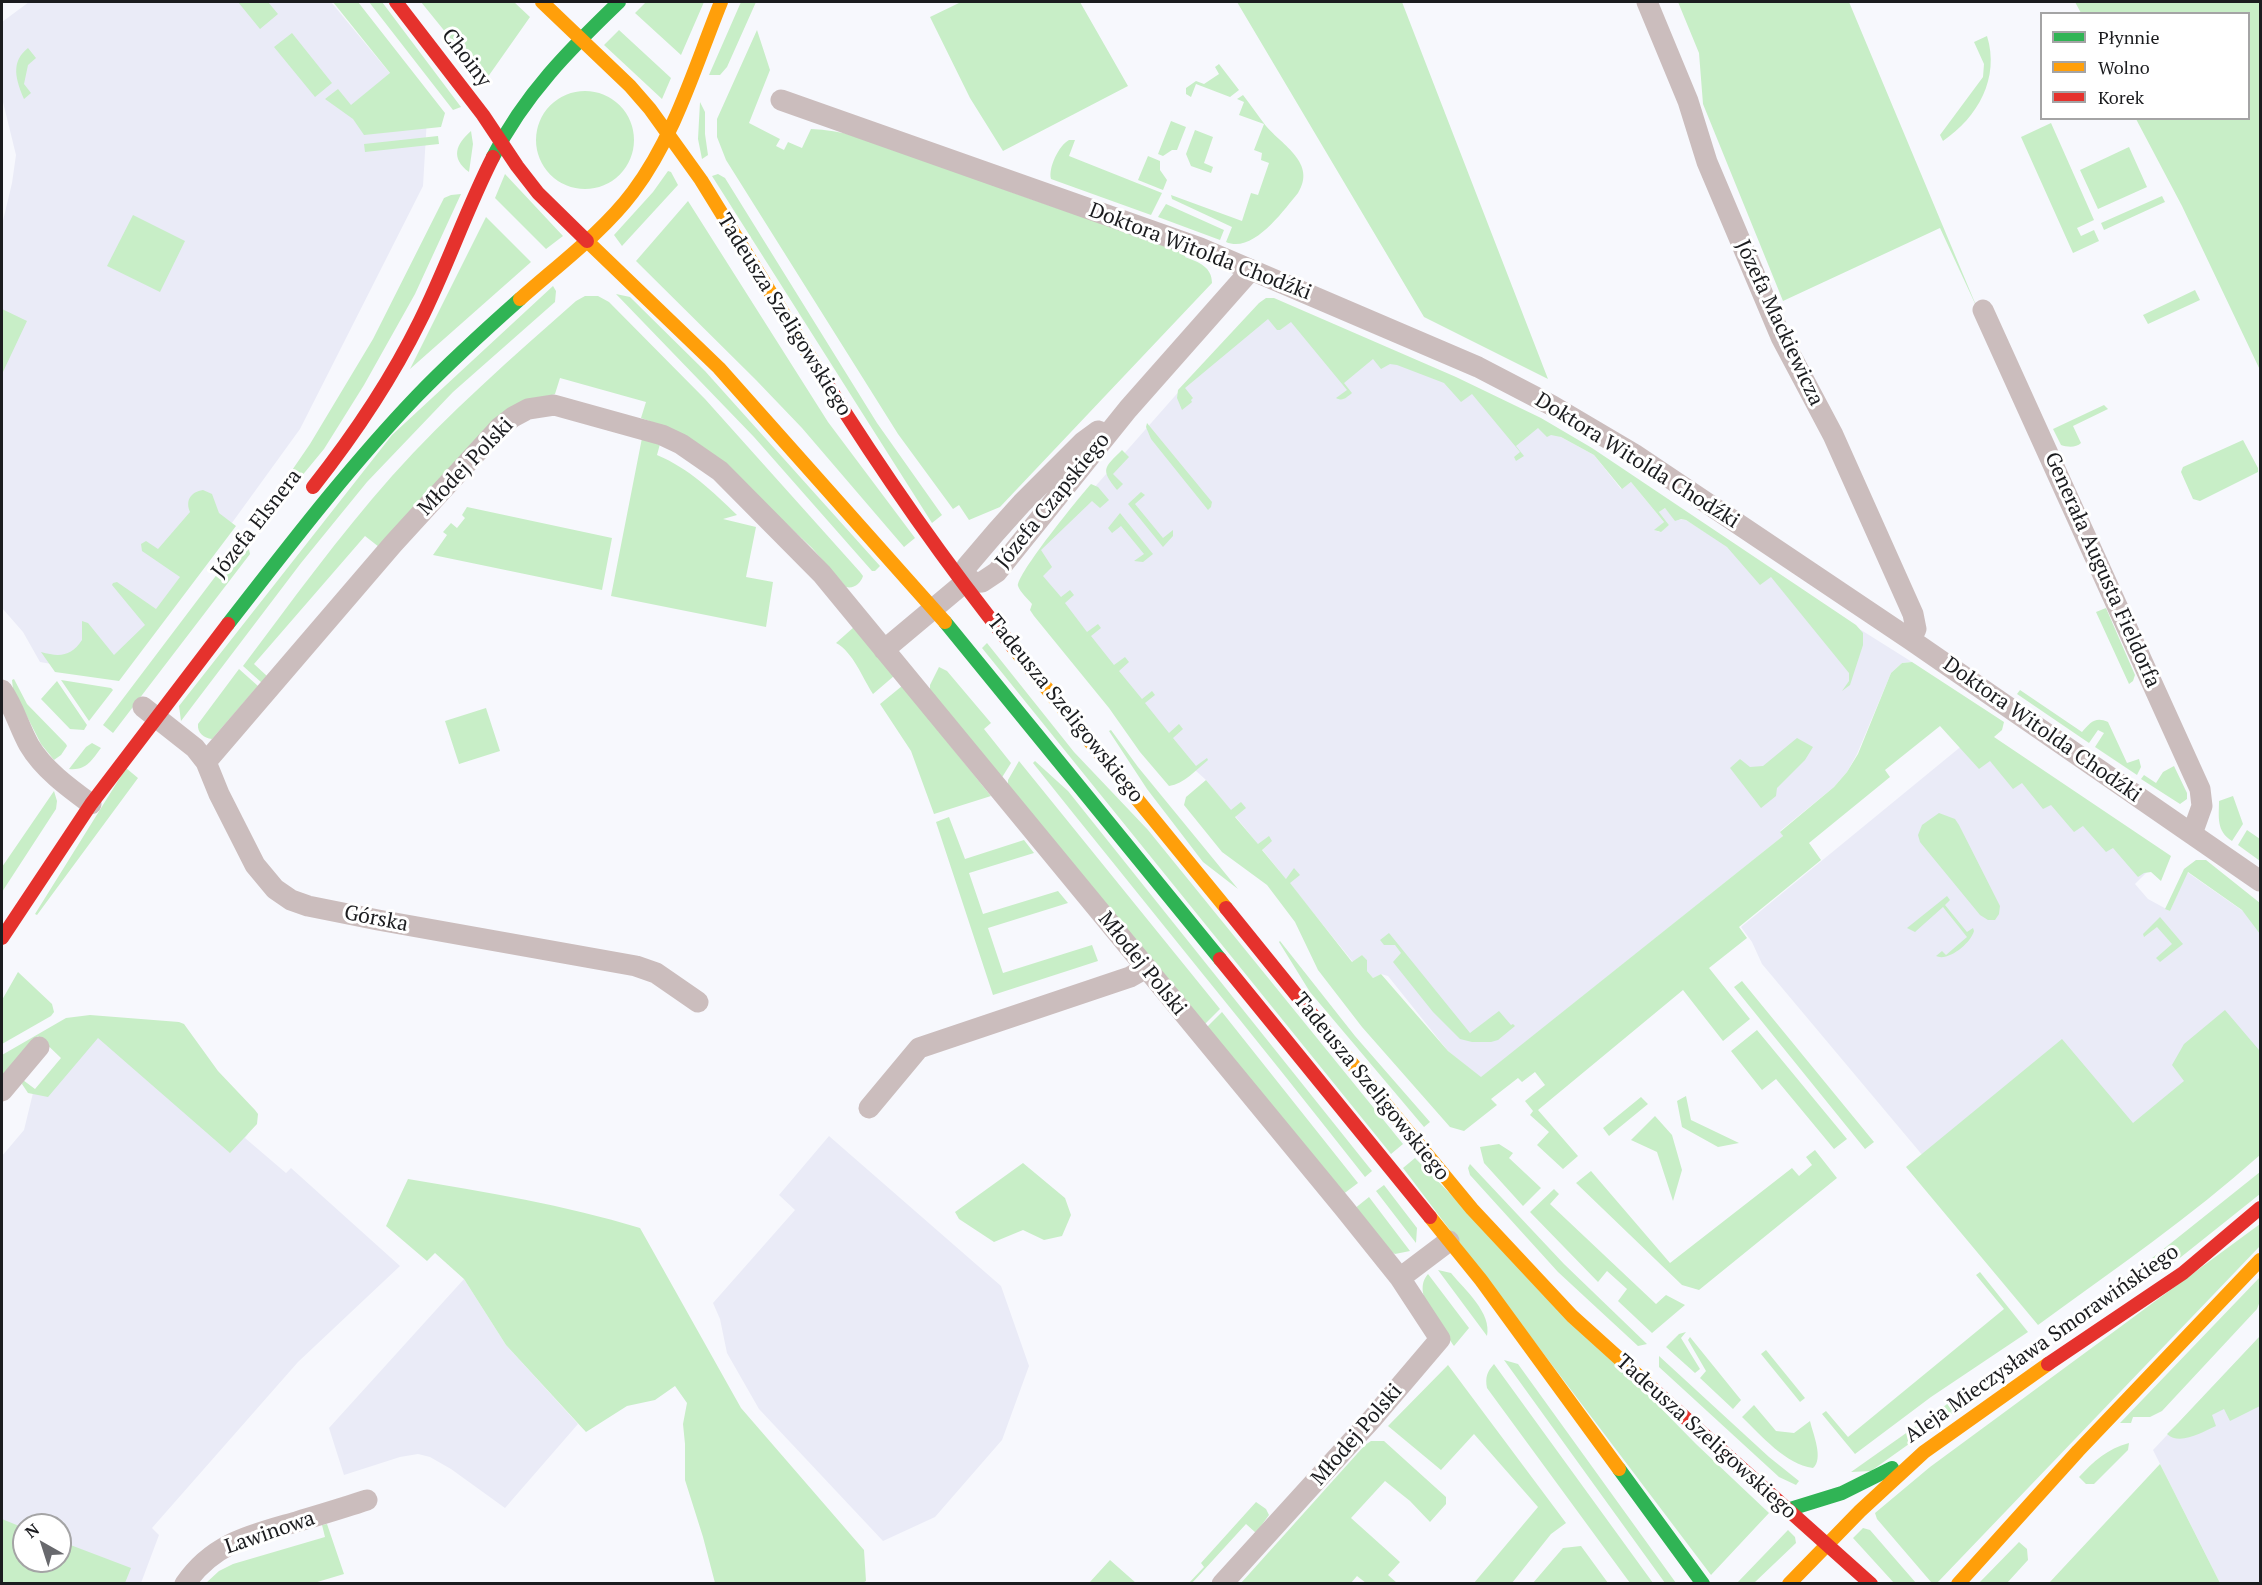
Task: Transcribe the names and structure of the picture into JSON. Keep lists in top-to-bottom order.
{
  "streets": {
    "street": [
      "Choiny",
      "Doktora Witolda Chodźki",
      "Tadeusza Szeligowskiego",
      "Józefa Mackiewicza",
      "Młodej Polski",
      "Józefa Czapskiego",
      "Józefa Elsnera",
      "Generała Augusta Fieldorfa",
      "Górska",
      "Aleja Mieczysława Smorawińskiego",
      "Lawinowa"
    ]
  },
  "crossings": [
    ["Choiny", "Tadeusza Szeligowskiego"],
    ["Choiny", "Józefa Elsnera"],
    ["Doktora Witolda Chodźki", "Józefa Mackiewicza"],
    ["Doktora Witolda Chodźki", "Józefa Czapskiego"],
    ["Doktora Witolda Chodźki", "Generała Augusta Fieldorfa"],
    ["Tadeusza Szeligowskiego", "Józefa Czapskiego"],
    ["Tadeusza Szeligowskiego", "Józefa Elsnera"],
    ["Tadeusza Szeligowskiego", "Aleja Mieczysława Smorawińskiego"],
    ["Młodej Polski", "Górska"],
    ["Józefa Elsnera", "Górska"]
  ],
  "legend": ["Płynnie", "Wolno", "Korek"],
  "north": "top left"
}
